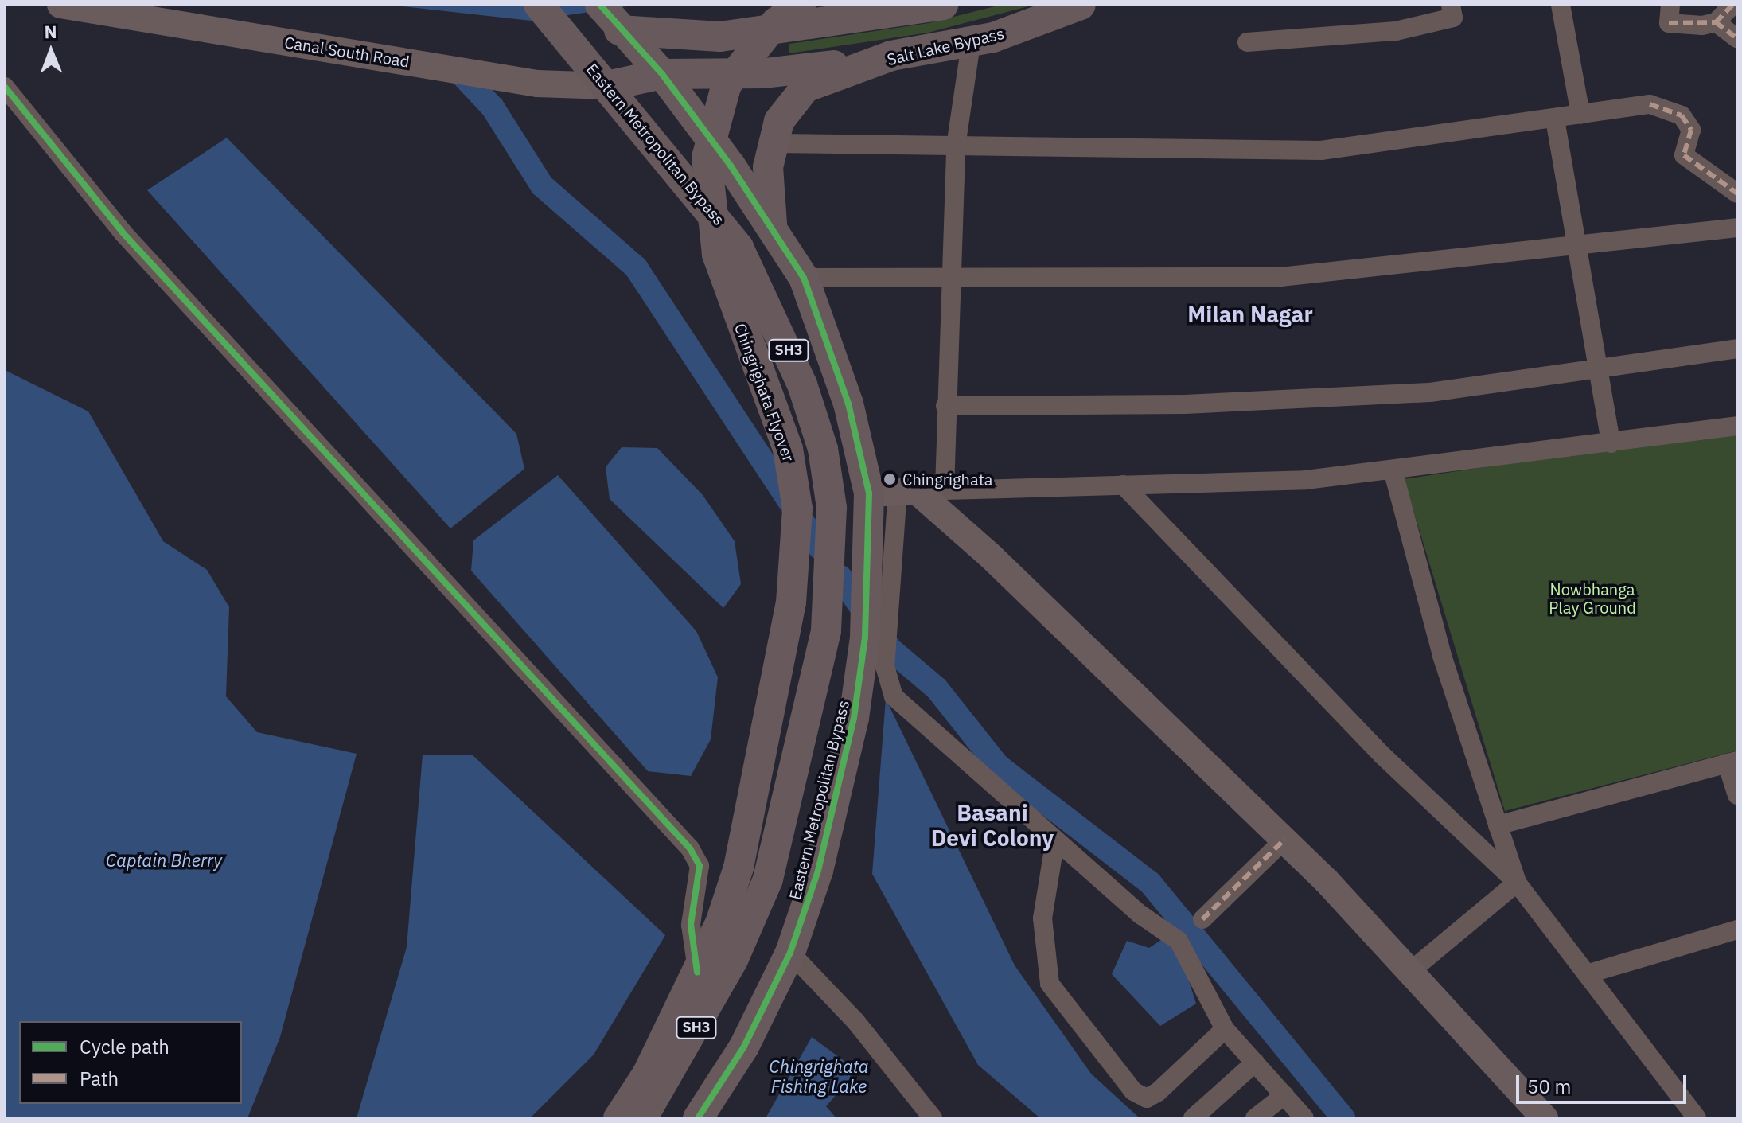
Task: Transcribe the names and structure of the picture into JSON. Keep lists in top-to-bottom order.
{
  "streets": {
    "main road": [
      "Salt Lake Bypass",
      "Eastern Metropolitan Bypass",
      "SH3",
      "Chingrighata Flyover"
    ],
    "street": ["Canal South Road"]
  },
  "crossings": [
    ["Salt Lake Bypass", "Eastern Metropolitan Bypass"],
    ["Canal South Road", "Eastern Metropolitan Bypass"],
    ["Eastern Metropolitan Bypass", "Chingrighata Flyover"]
  ],
  "districts": ["Milan Nagar", "Basani Devi Colony"],
  "water": ["Captain Bherry", "Chingrighata Fishing Lake"],
  "parks": ["Nowbhanga Play Ground"],
  "places": ["Chingrighata"],
  "legend": ["Cycle path", "Path"],
  "scale_bar": "50 m",
  "north": "top"
}
